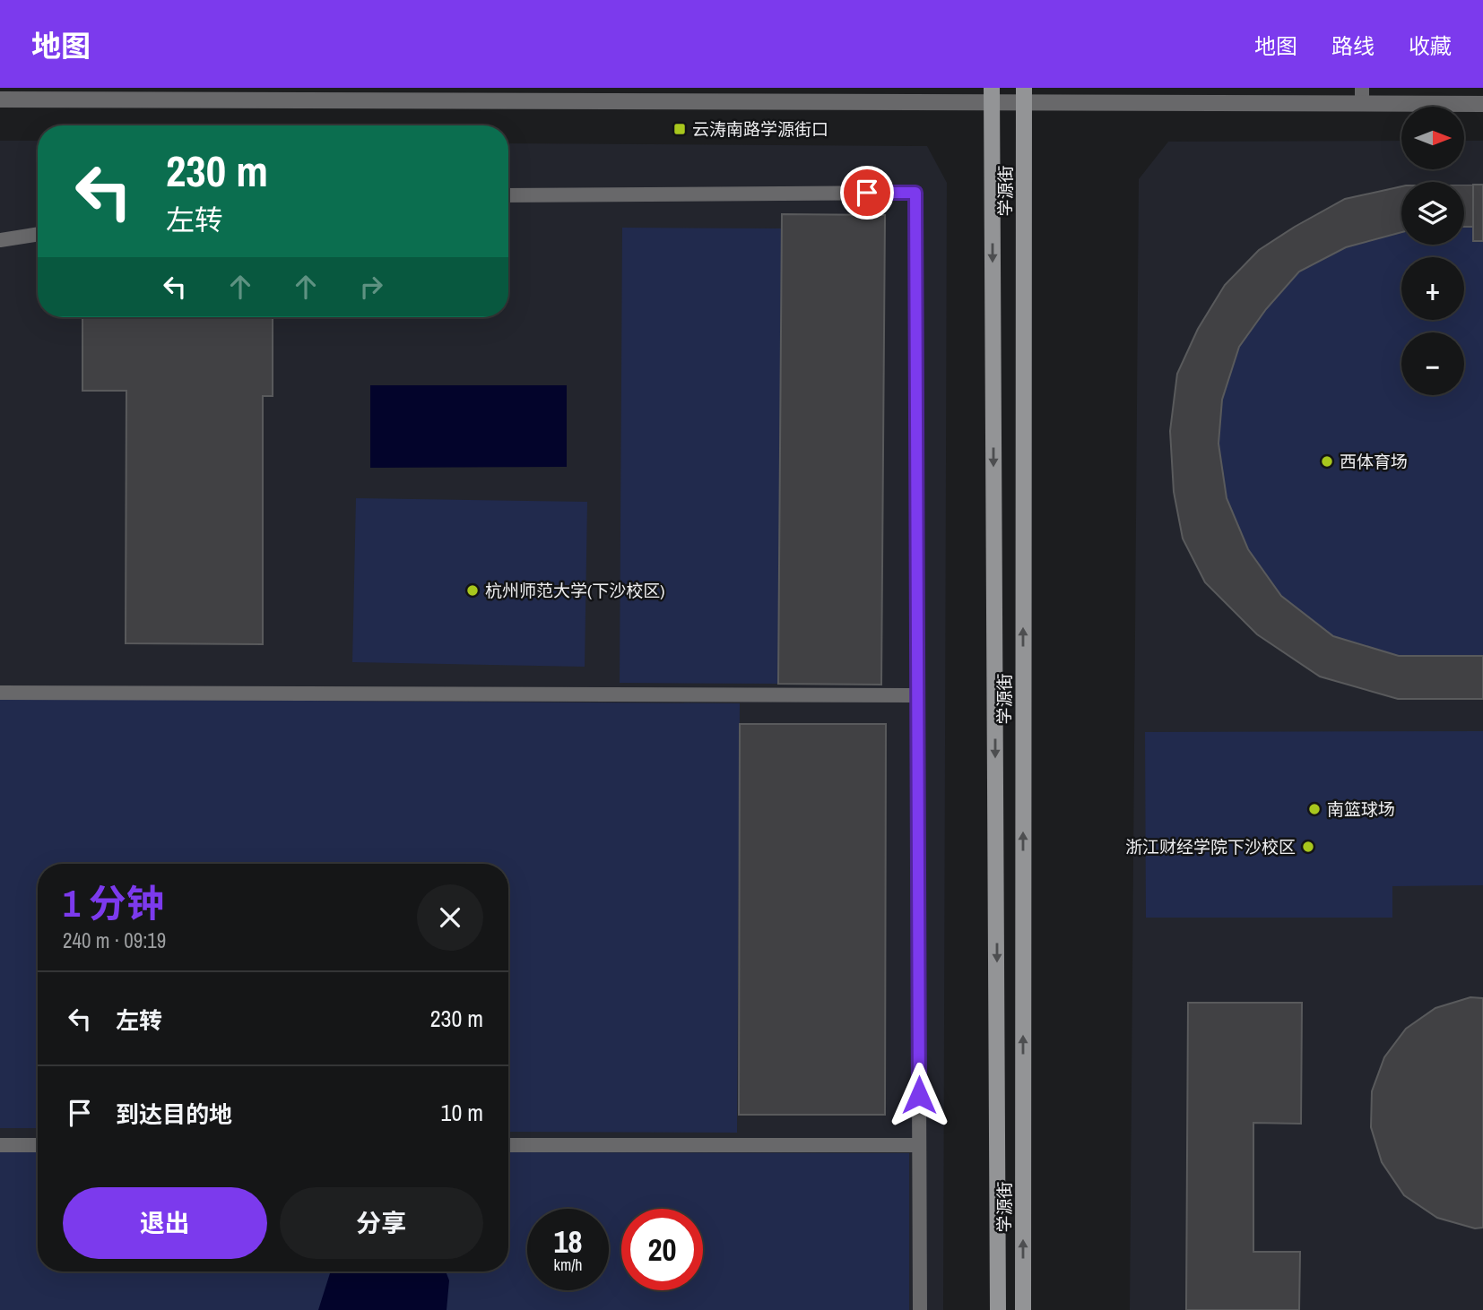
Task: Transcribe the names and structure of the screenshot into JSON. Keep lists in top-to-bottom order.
{
  "streets": {
    "main road": ["学源街"]
  },
  "places": {
    "transit": ["云涛南路学源街口"],
    "other": [
      "西体育场",
      "杭州师范大学(下沙校区)",
      "南篮球场",
      "浙江财经学院下沙校区"
    ]
  },
  "north": "right",
  "page": {
    "header": "地图",
    "nav": ["地图", "路线", "收藏"],
    "map_buttons": ["+", "−"],
    "turn": ["230 m", "左转"],
    "heading": ["1 分钟", "240 m · 09:19"],
    "list": [
      {
        "name": "左转",
        "value": "230 m"
      },
      {
        "name": "到达目的地",
        "value": "10 m"
      }
    ],
    "buttons": ["退出", "分享"],
    "speed": "18 km/h",
    "limit": "20"
  }
}
